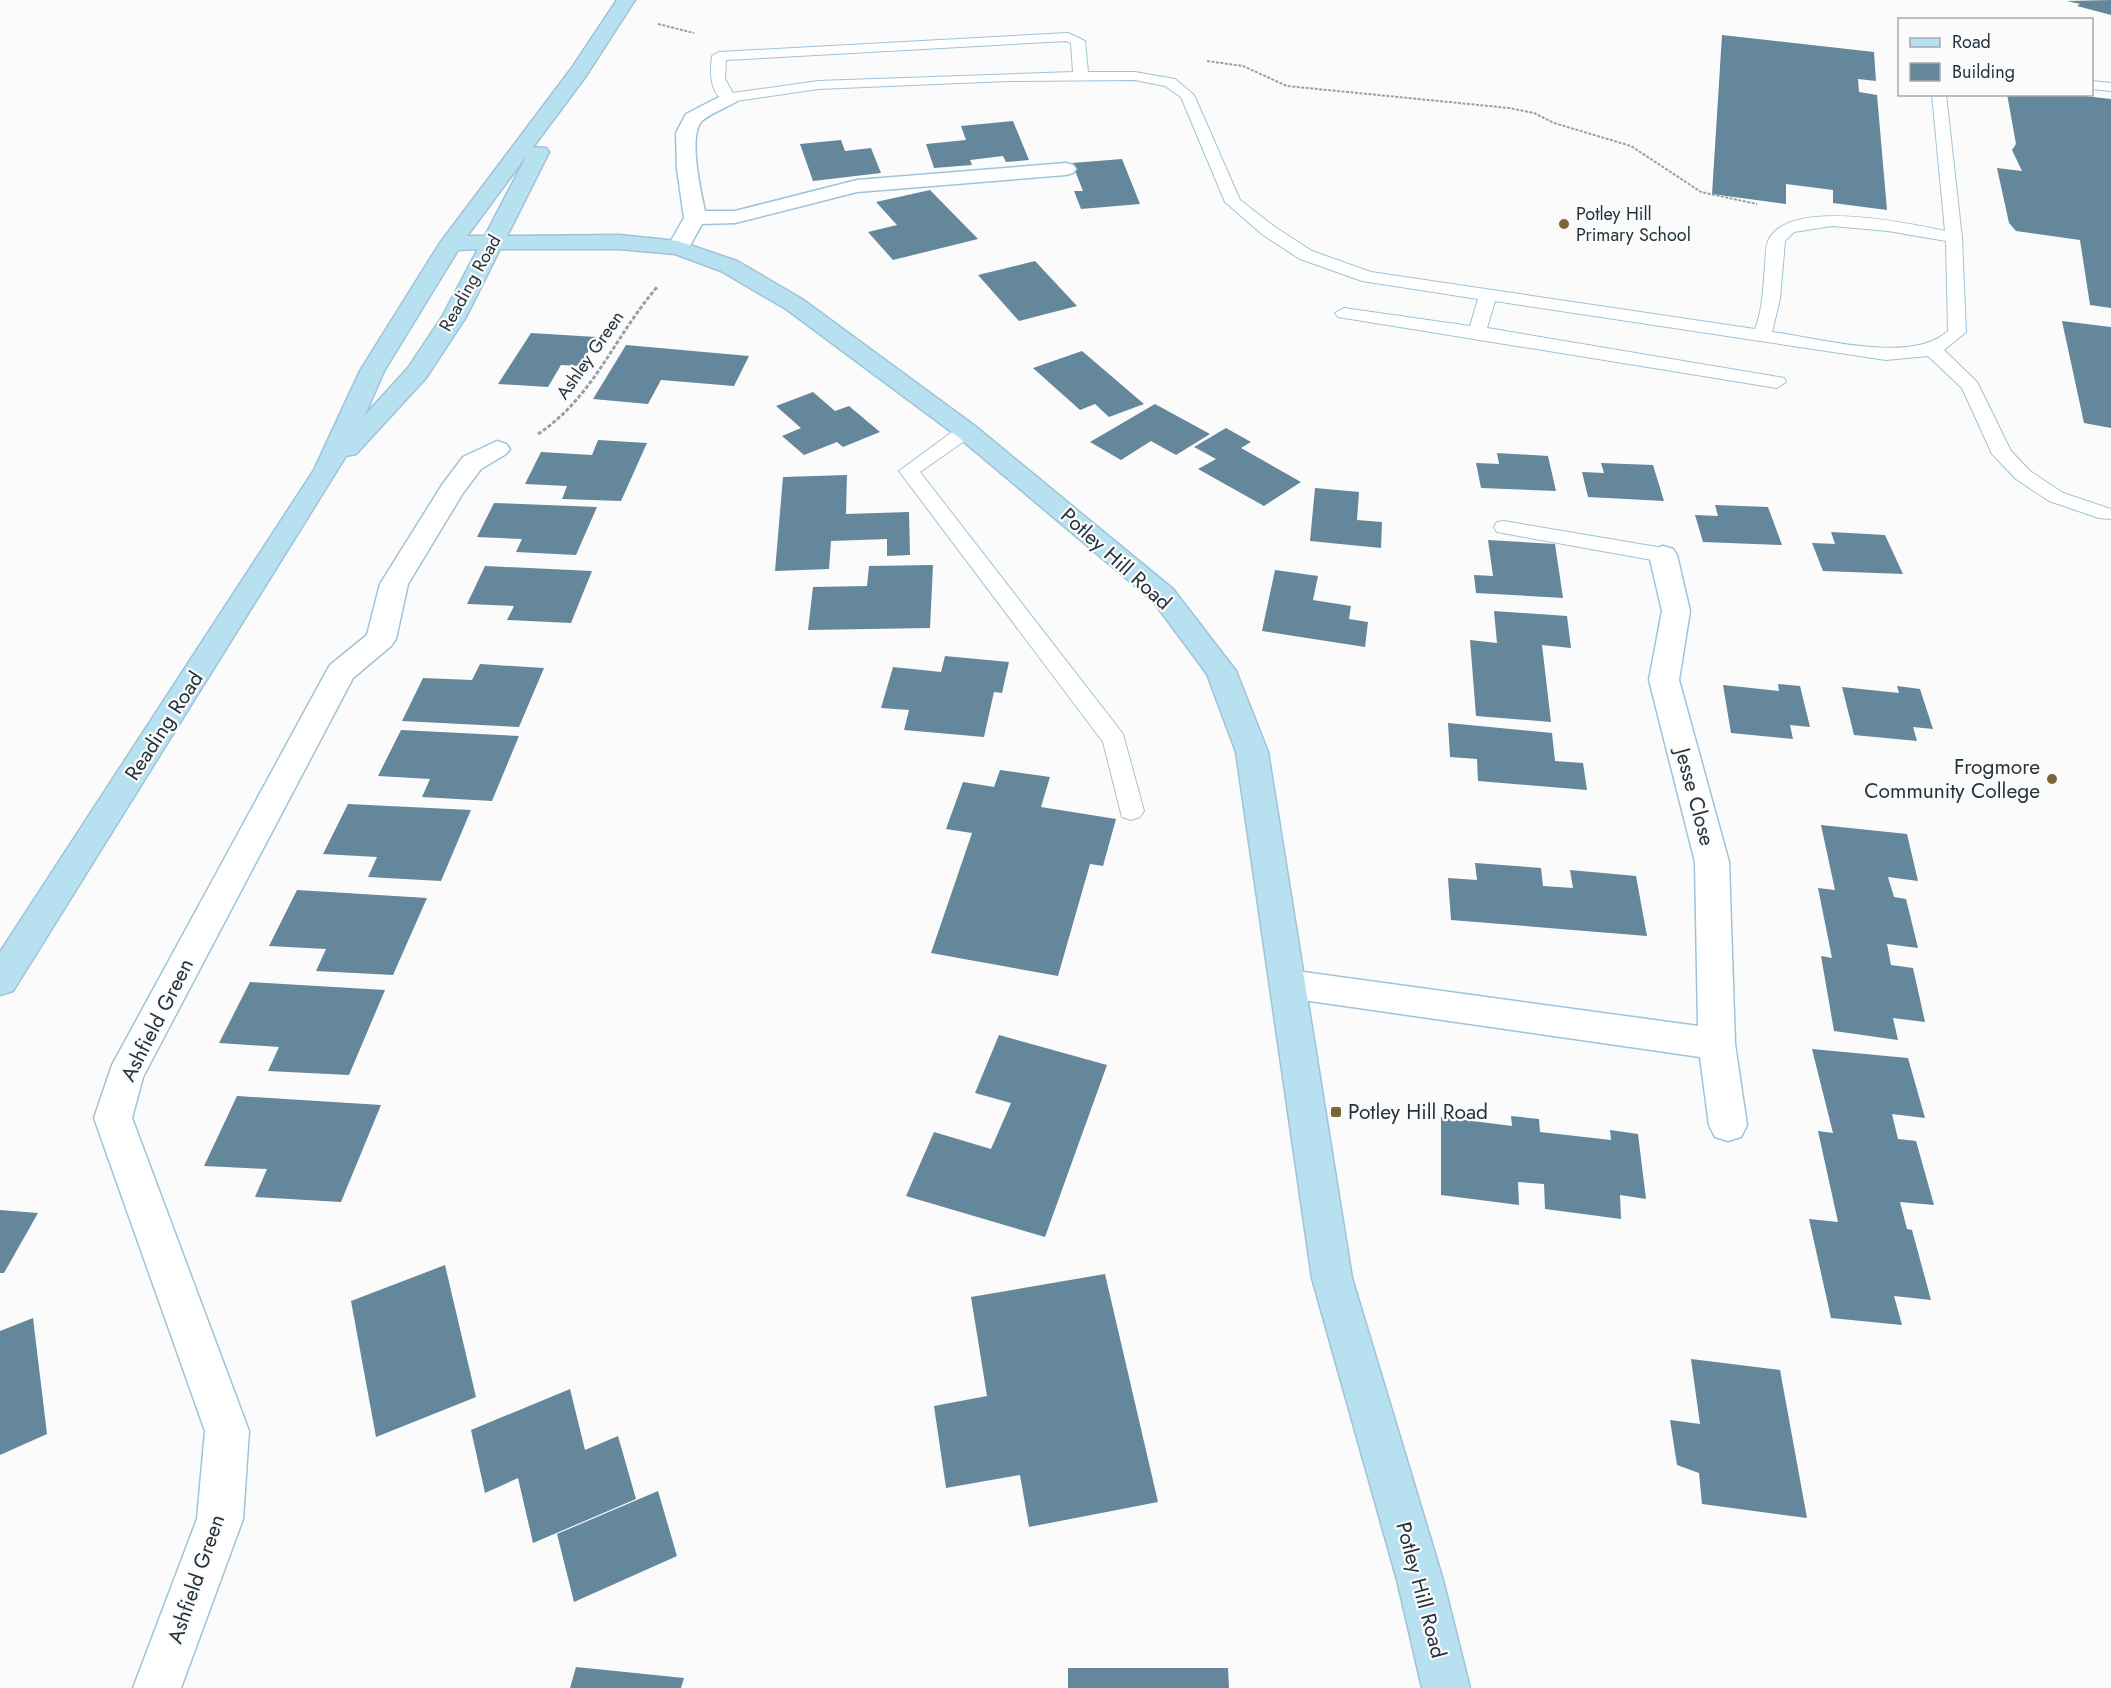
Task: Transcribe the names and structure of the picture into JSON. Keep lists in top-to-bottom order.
{
  "streets": {
    "main road": ["Reading Road", "Potley Hill Road"],
    "street": ["Jesse Close", "Ashfield Green"],
    "path": ["Ashley Green"]
  },
  "crossings": [
    ["Reading Road", "Potley Hill Road"],
    ["Ashley Green", "Potley Hill Road"],
    ["Ashley Green", "Ashfield Green"]
  ],
  "places": {
    "other": ["Potley Hill Primary School", "Frogmore Community College"],
    "transit": ["Potley Hill Road"]
  },
  "legend": ["Road", "Building"]
}
